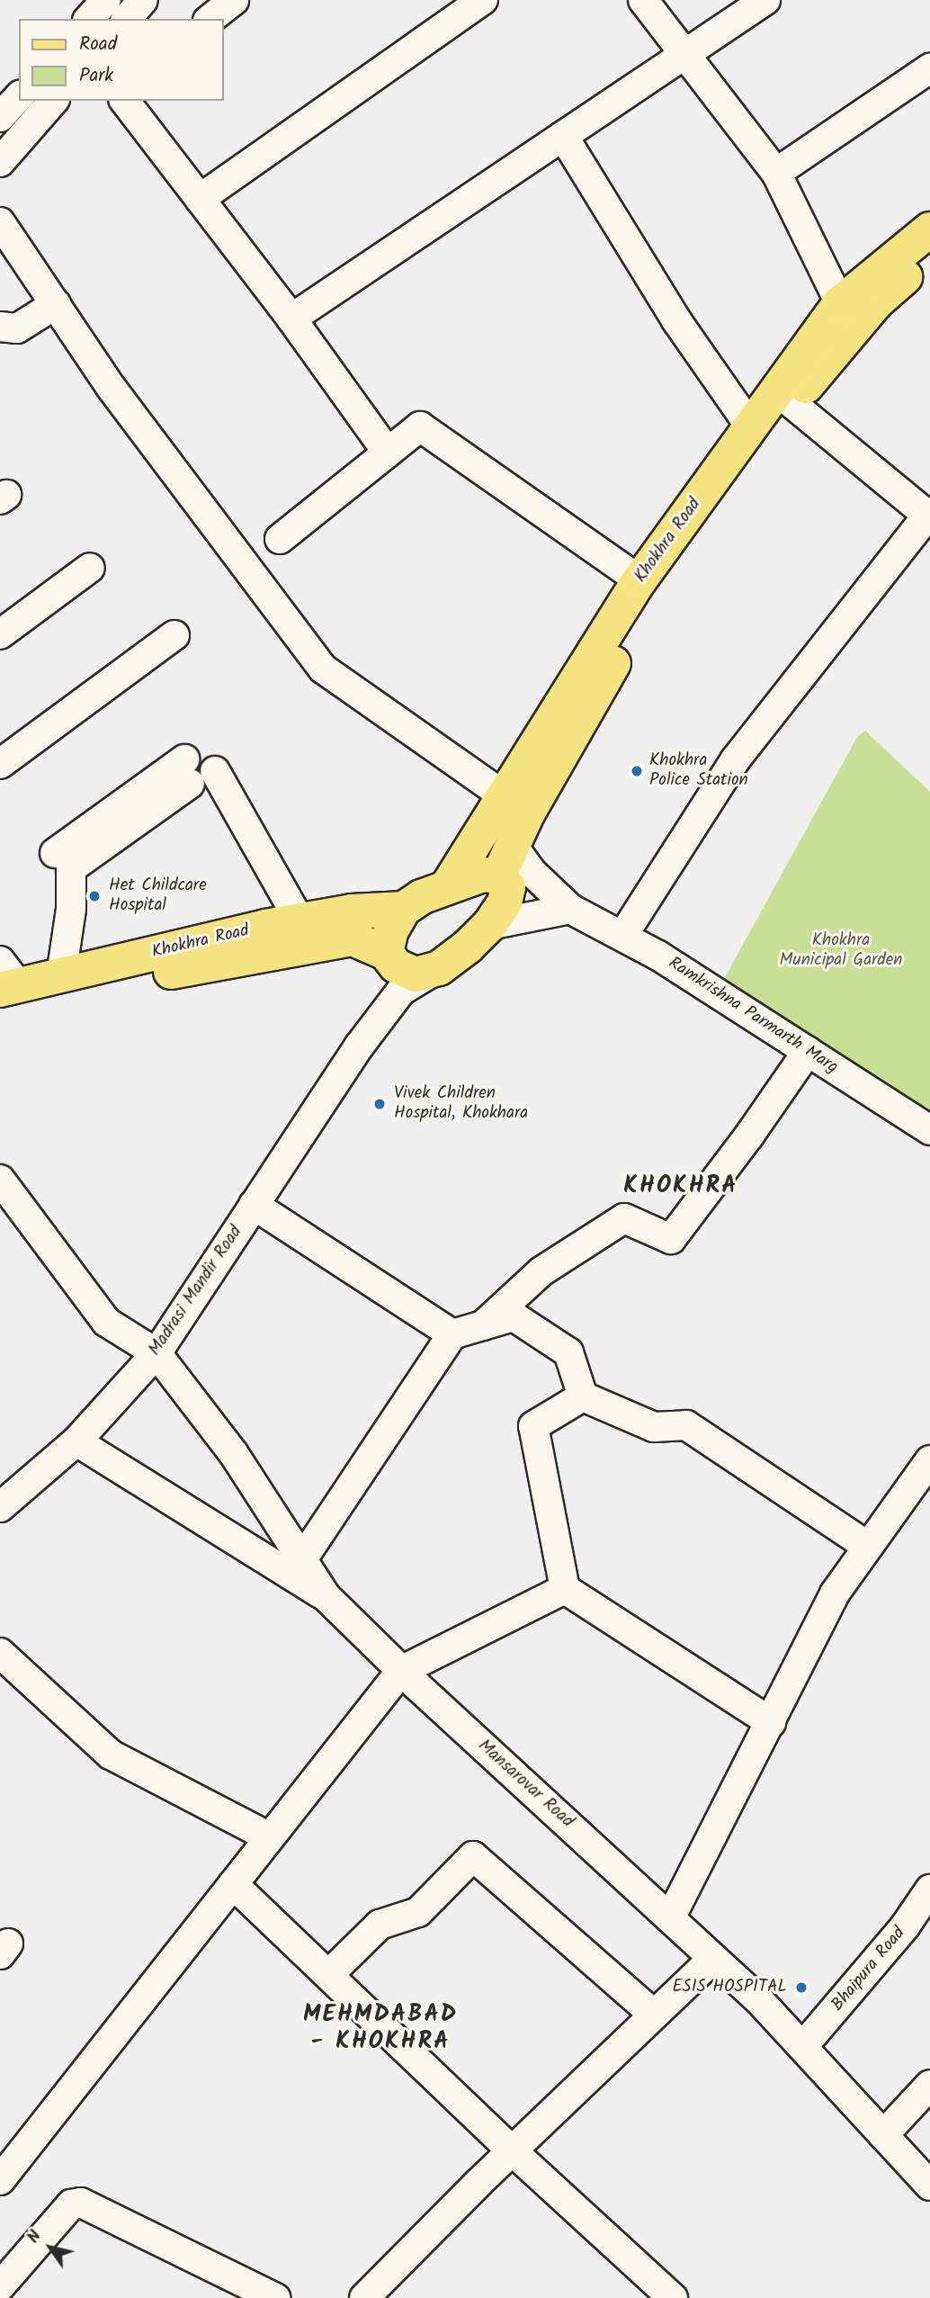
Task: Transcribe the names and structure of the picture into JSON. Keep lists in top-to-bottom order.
{
  "streets": {
    "main road": ["Khokhra Road"],
    "street": [
      "Ramkrishna Parmarth Marg",
      "Madrasi Mandir Road",
      "Mansarovar Road",
      "Bhaipura Road"
    ]
  },
  "crossings": [
    ["Khokhra Road", "Ramkrishna Parmarth Marg"],
    ["Madrasi Mandir Road", "Mansarovar Road"],
    ["Mansarovar Road", "Bhaipura Road"]
  ],
  "districts": ["KHOKHRA", "MEHMDABAD - KHOKHRA"],
  "parks": ["Khokhra Municipal Garden"],
  "places": [
    "Khokhra Police Station",
    "Het Childcare Hospital",
    "Vivek Children Hospital, Khokhara",
    "ESIS HOSPITAL"
  ],
  "legend": ["Road", "Park"],
  "north": "top left"
}
